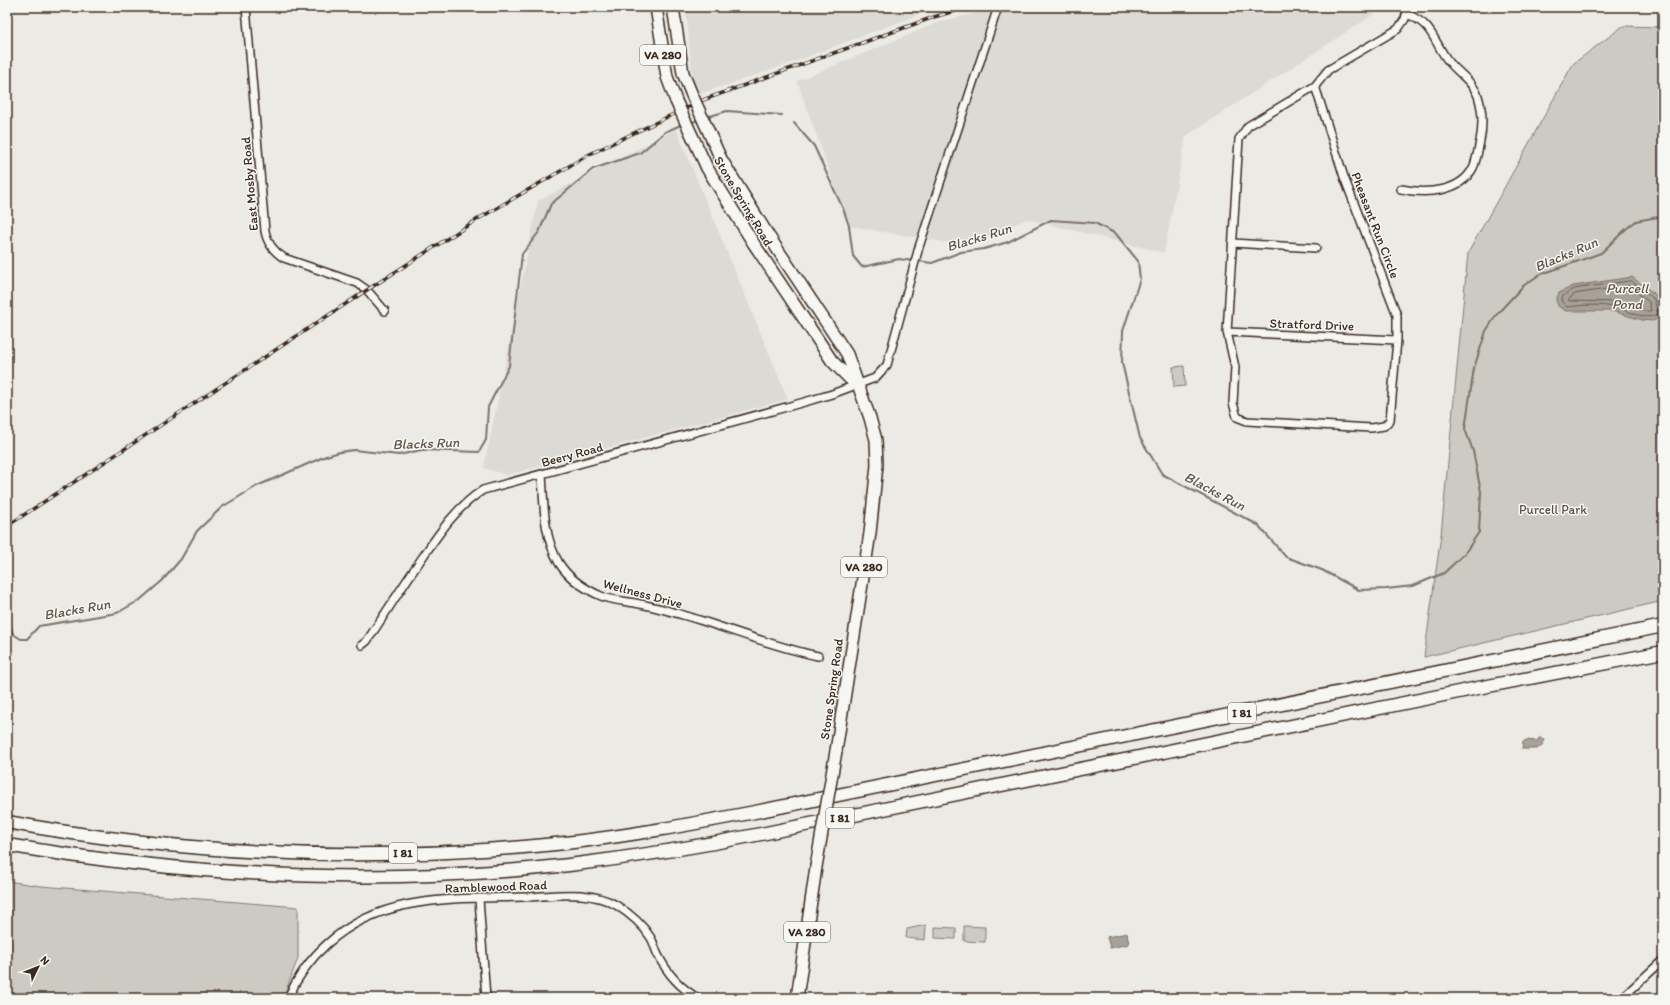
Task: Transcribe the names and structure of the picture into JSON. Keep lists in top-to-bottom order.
{
  "streets": {
    "highway": ["I 81"],
    "main road": ["VA 280", "Stone Spring Road"],
    "street": [
      "East Mosby Road",
      "Pheasant Run Circle",
      "Stratford Drive",
      "Beery Road",
      "Wellness Drive",
      "Ramblewood Road"
    ]
  },
  "crossings": [
    ["Stone Spring Road", "Beery Road"],
    ["Pheasant Run Circle", "Stratford Drive"],
    ["Beery Road", "Wellness Drive"]
  ],
  "water": ["Blacks Run", "Purcell Pond"],
  "parks": ["Purcell Park"],
  "north": "top right"
}
